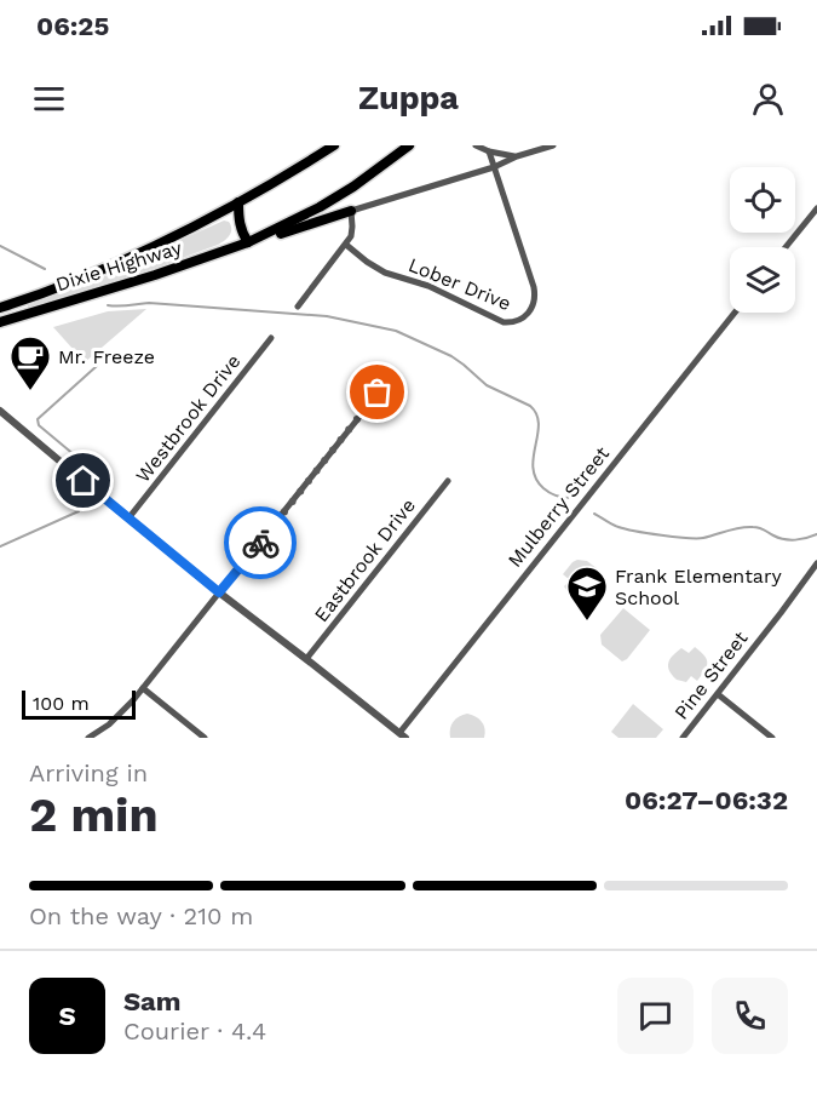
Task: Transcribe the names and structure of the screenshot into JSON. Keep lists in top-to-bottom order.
{
  "streets": {
    "main road": ["Dixie Highway"],
    "street": [
      "Lober Drive",
      "Westbrook Drive",
      "Mulberry Street",
      "Eastbrook Drive",
      "Pine Street"
    ]
  },
  "places": {
    "cafe": ["Mr. Freeze"],
    "school or university": ["Frank Elementary School"]
  },
  "scale_bar": "100 m",
  "page": {
    "status": "06:25",
    "header": "Zuppa",
    "scale": "100 m",
    "heading": ["2 min", "Arriving in", "06:27–06:32"],
    "panel": ["Sam", "Courier · 4.4"],
    "bar": "On the way · 210 m",
    "round": "S"
  }
}
